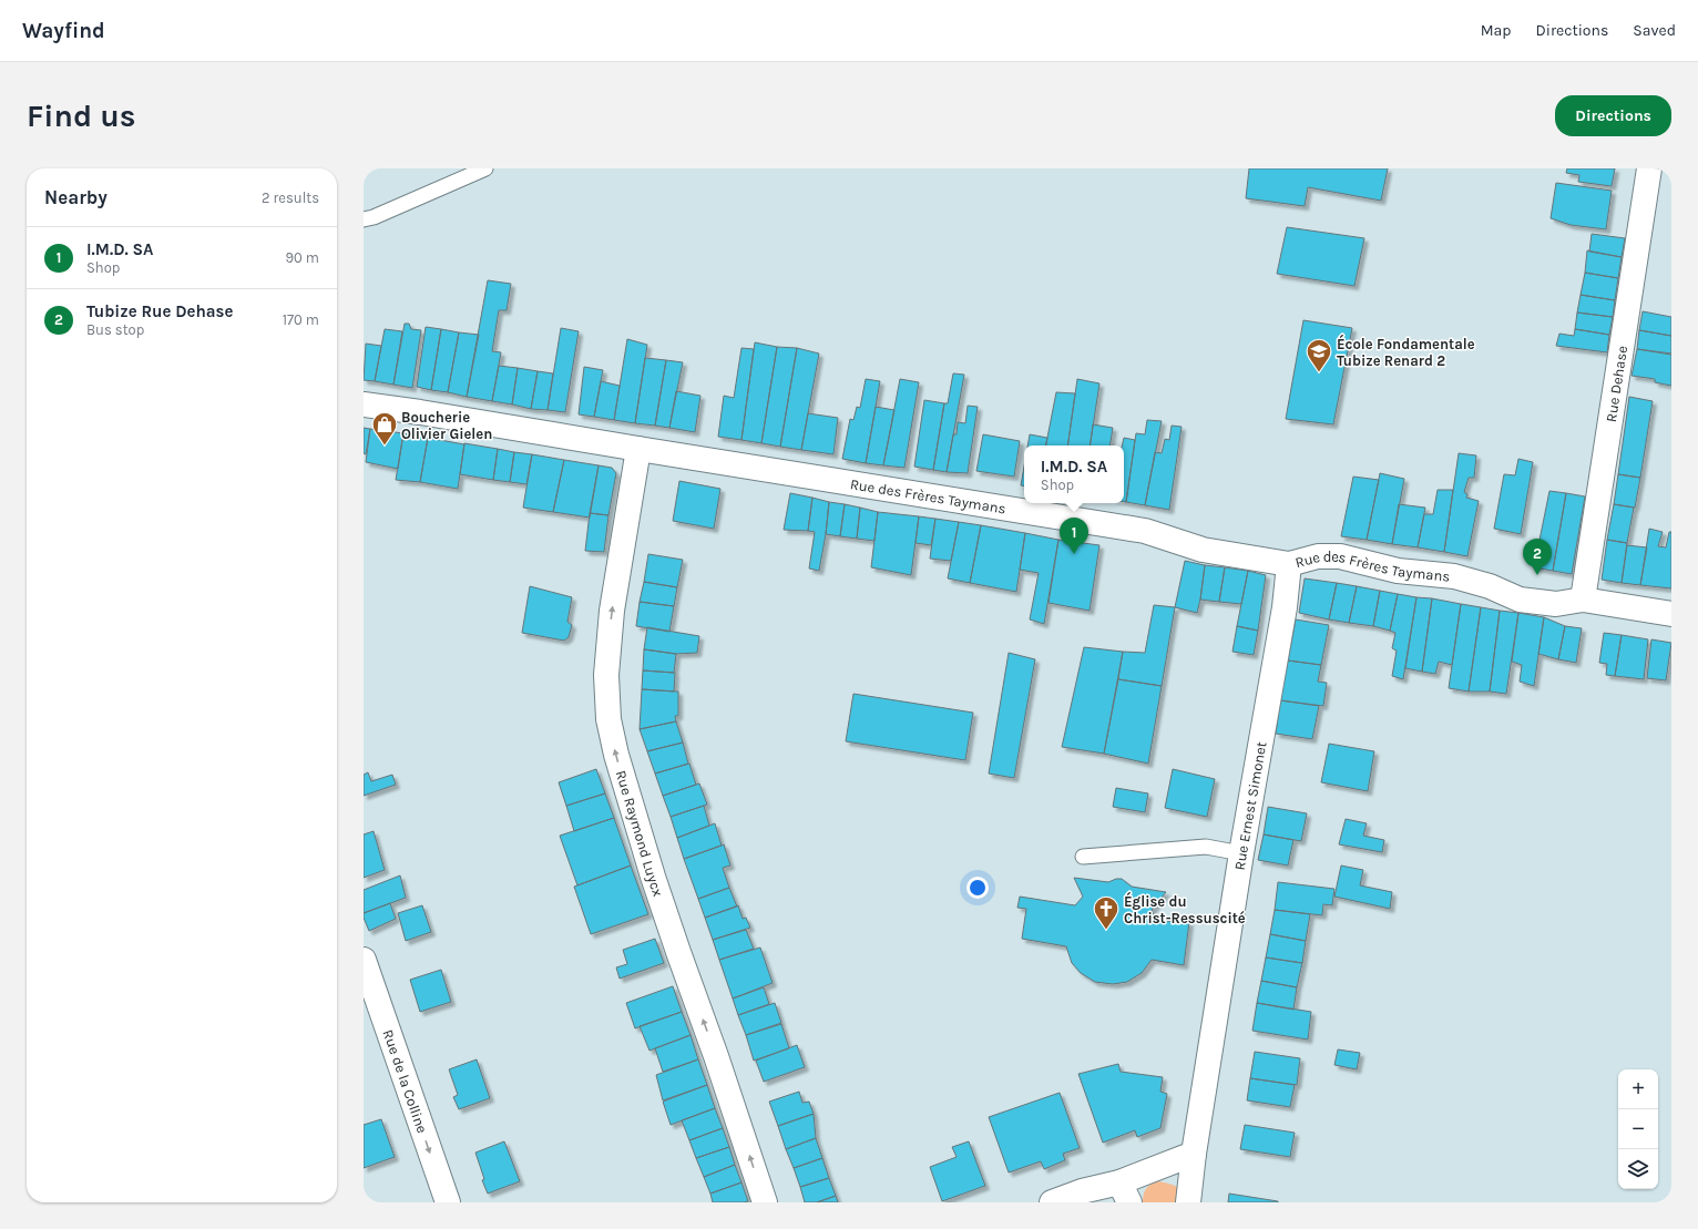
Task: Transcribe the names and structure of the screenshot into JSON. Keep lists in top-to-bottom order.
{
  "streets": {
    "street": [
      "Rue Dehase",
      "Rue des Frères Taymans",
      "Rue Ernest Simonet",
      "Rue Raymond Luycx",
      "Rue de la Colline"
    ]
  },
  "crossings": [
    ["Rue Dehase", "Rue des Frères Taymans"],
    ["Rue des Frères Taymans", "Rue Ernest Simonet"],
    ["Rue des Frères Taymans", "Rue Raymond Luycx"]
  ],
  "one_way": ["Rue Raymond Luycx", "Rue de la Colline"],
  "places": {
    "school or university": ["École Fondamentale Tubize Renard 2"],
    "shop": ["Boucherie Olivier Gielen"],
    "church": ["Église du Christ-Ressuscité"]
  },
  "page": {
    "header": "Wayfind",
    "nav": ["Map", "Directions", "Saved"],
    "buttons": "Directions",
    "title": "Find us",
    "heading": ["Nearby", "2 results"],
    "list": [
      {
        "mark": "1",
        "name": "I.M.D. SA",
        "note": "Shop",
        "value": "90 m"
      },
      {
        "mark": "2",
        "name": "Tubize Rue Dehase",
        "note": "Bus stop",
        "value": "170 m"
      }
    ],
    "popup": ["I.M.D. SA", "Shop"],
    "pins": ["1", "2"],
    "map_buttons": ["+", "−"]
  }
}
